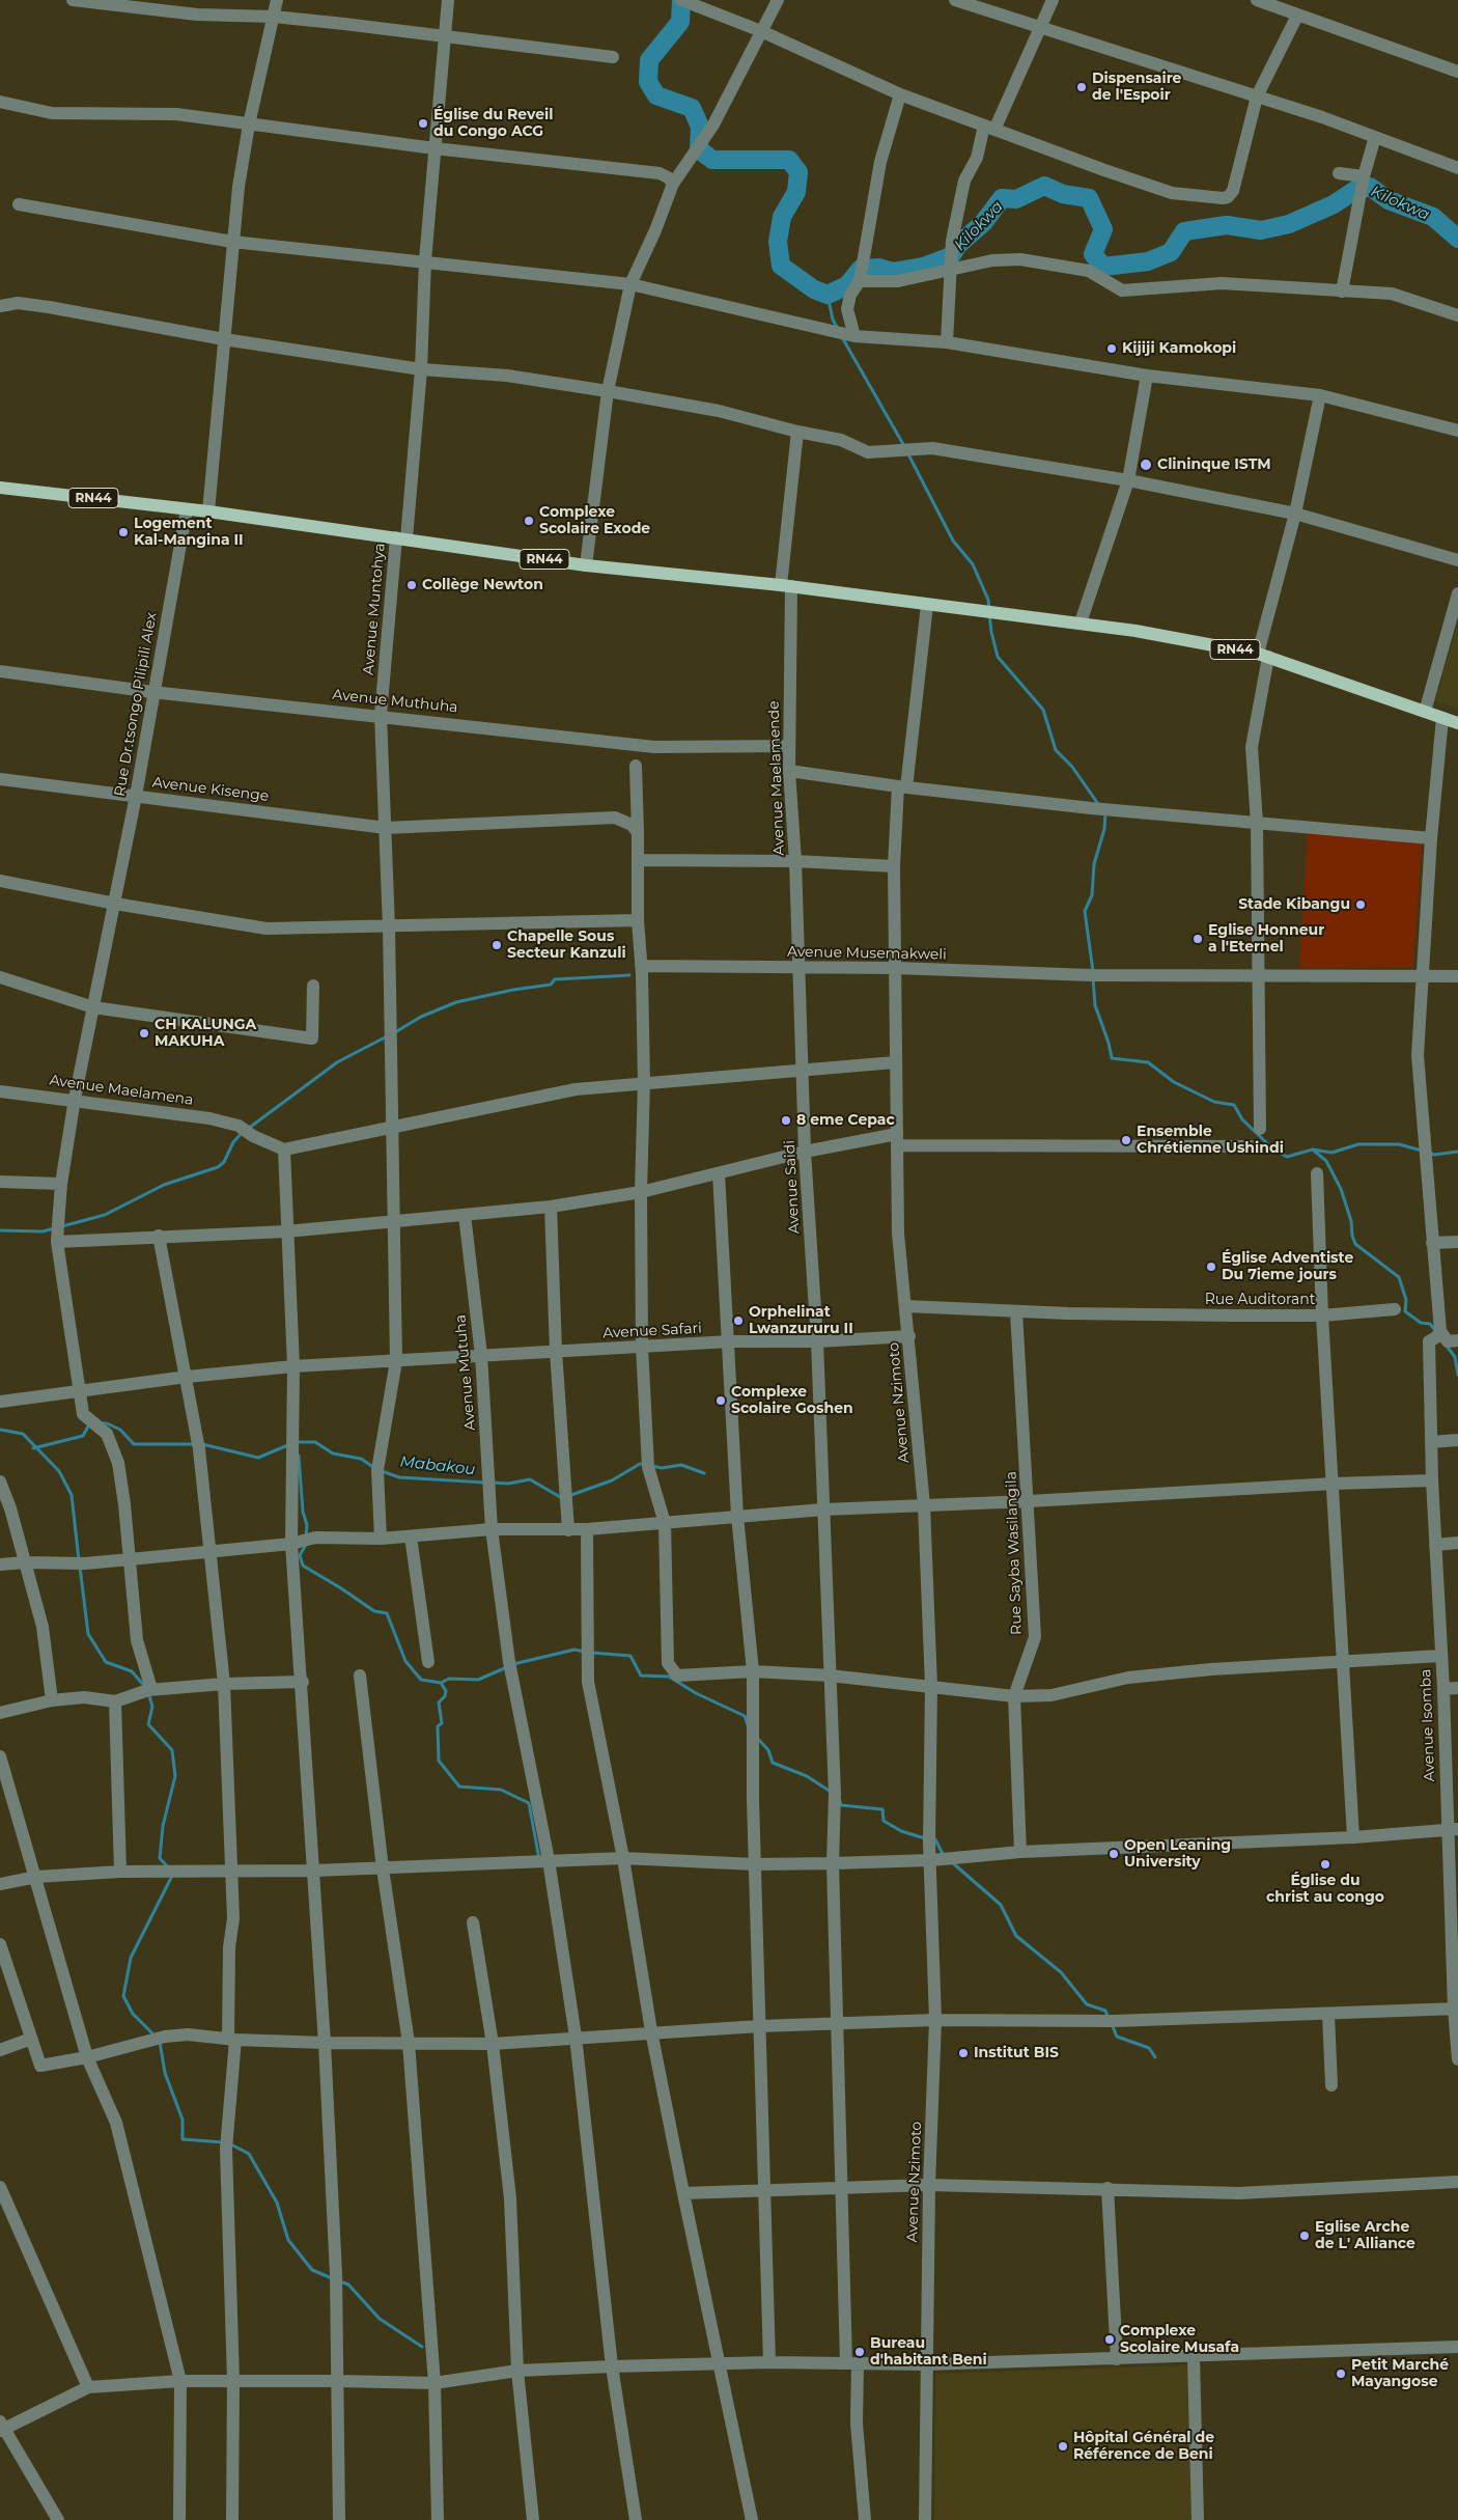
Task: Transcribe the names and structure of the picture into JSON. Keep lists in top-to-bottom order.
{
  "streets": {
    "main road": ["RN44"],
    "street": [
      "Avenue Muntohya",
      "Avenue Muthuha",
      "Rue Dr.tsongo Pilipili Alex",
      "Avenue Maelamende",
      "Avenue Kisenge",
      "Avenue Musemakweli",
      "Avenue Maelamena",
      "Avenue Saidi",
      "Rue Auditorant",
      "Avenue Safari",
      "Avenue Mutuha",
      "Avenue Nzimoto",
      "Rue Sayba Wasilangila",
      "Avenue Isomba"
    ]
  },
  "crossings": [
    ["RN44", "Avenue Muntohya"],
    ["RN44", "Rue Dr.tsongo Pilipili Alex"],
    ["RN44", "Avenue Maelamende"],
    ["Avenue Muntohya", "Avenue Muthuha"],
    ["Avenue Muntohya", "Avenue Kisenge"],
    ["Avenue Muntohya", "Avenue Safari"],
    ["Avenue Muthuha", "Rue Dr.tsongo Pilipili Alex"],
    ["Avenue Muthuha", "Avenue Maelamende"],
    ["Rue Dr.tsongo Pilipili Alex", "Avenue Kisenge"],
    ["Rue Dr.tsongo Pilipili Alex", "Avenue Maelamena"],
    ["Rue Dr.tsongo Pilipili Alex", "Avenue Safari"],
    ["Avenue Maelamende", "Avenue Musemakweli"],
    ["Avenue Maelamende", "Avenue Saidi"],
    ["Avenue Musemakweli", "Avenue Saidi"],
    ["Avenue Musemakweli", "Avenue Nzimoto"],
    ["Avenue Saidi", "Avenue Safari"],
    ["Rue Auditorant", "Rue Sayba Wasilangila"],
    ["Avenue Safari", "Avenue Mutuha"],
    ["Avenue Safari", "Avenue Nzimoto"]
  ],
  "water": ["Kilokwa", "Mabakou"],
  "places": [
    "Dispensaire de l'Espoir",
    "Église du Reveil du Congo ACG",
    "Kijiji Kamokopi",
    "Clininque ISTM",
    "Complexe Scolaire Exode",
    "Logement Kal-Mangina II",
    "Collège Newton",
    "Stade Kibangu",
    "Eglise Honneur a l'Eternel",
    "Chapelle Sous Secteur Kanzuli",
    "CH KALUNGA MAKUHA",
    "8 eme Cepac",
    "Ensemble Chrétienne Ushindi",
    "Église Adventiste Du 7ieme jours",
    "Orphelinat Lwanzururu II",
    "Complexe Scolaire Goshen",
    "Open Leaning University",
    "Église du christ au congo",
    "Institut BIS",
    "Eglise Arche de L' Alliance",
    "Complexe Scolaire Musafa",
    "Bureau d'habitant Beni",
    "Petit Marché Mayangose",
    "Hôpital Général de Référence de Beni"
  ]
}
